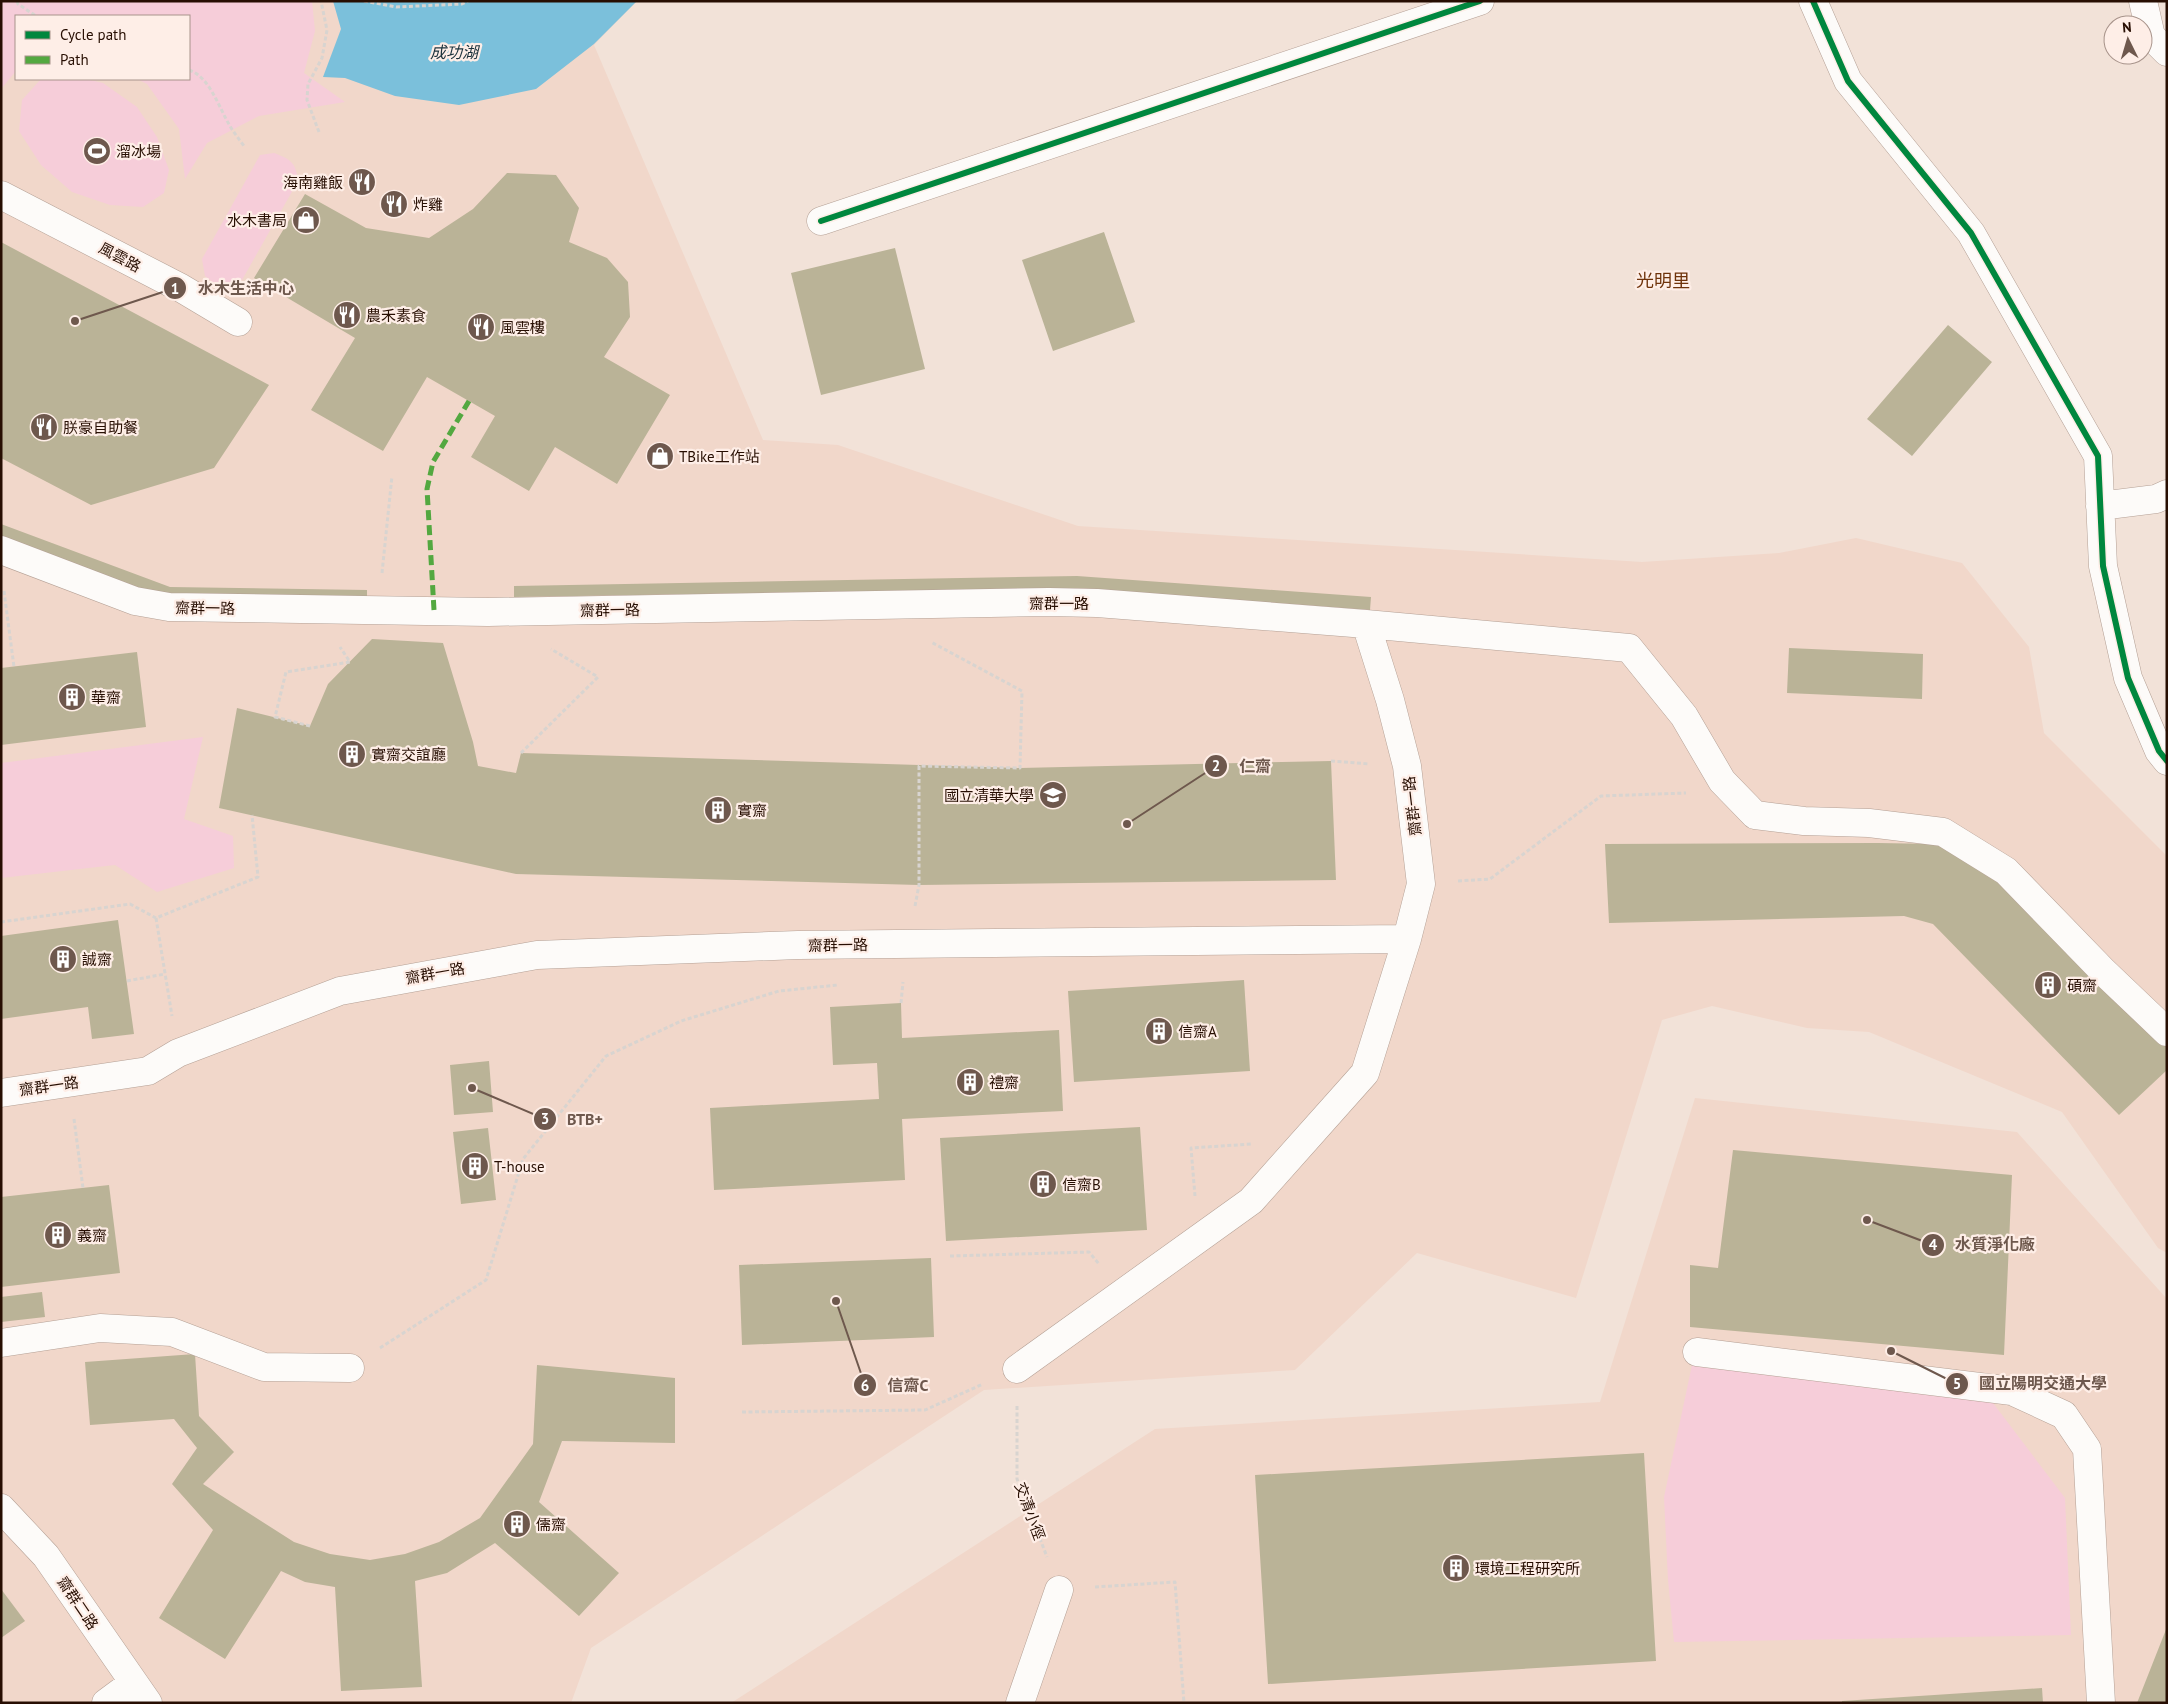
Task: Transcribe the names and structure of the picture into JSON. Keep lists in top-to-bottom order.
{
  "streets": {
    "street": ["風雲路", "齋群一路", "齋群二路"],
    "path": ["交清小徑"]
  },
  "districts": ["光明里"],
  "water": ["成功湖"],
  "places": {
    "sports": ["溜冰場"],
    "restaurant": [
      "海南雞飯",
      "炸雞",
      "農禾素食",
      "風雲樓",
      "朕豪自助餐"
    ],
    "shop": ["水木書局", "TBike工作站"],
    "other": [
      "水木生活中心",
      "仁齋",
      "BTB+",
      "水質淨化廠",
      "信齋C",
      "國立陽明交通大學"
    ],
    "building": [
      "華齋",
      "實齋交誼廳",
      "實齋",
      "誠齋",
      "碩齋",
      "信齋A",
      "禮齋",
      "T-house",
      "信齋B",
      "義齋",
      "儒齋",
      "環境工程研究所"
    ],
    "school or university": ["國立清華大學"]
  },
  "legend": ["Cycle path", "Path"],
  "north": "top"
}
